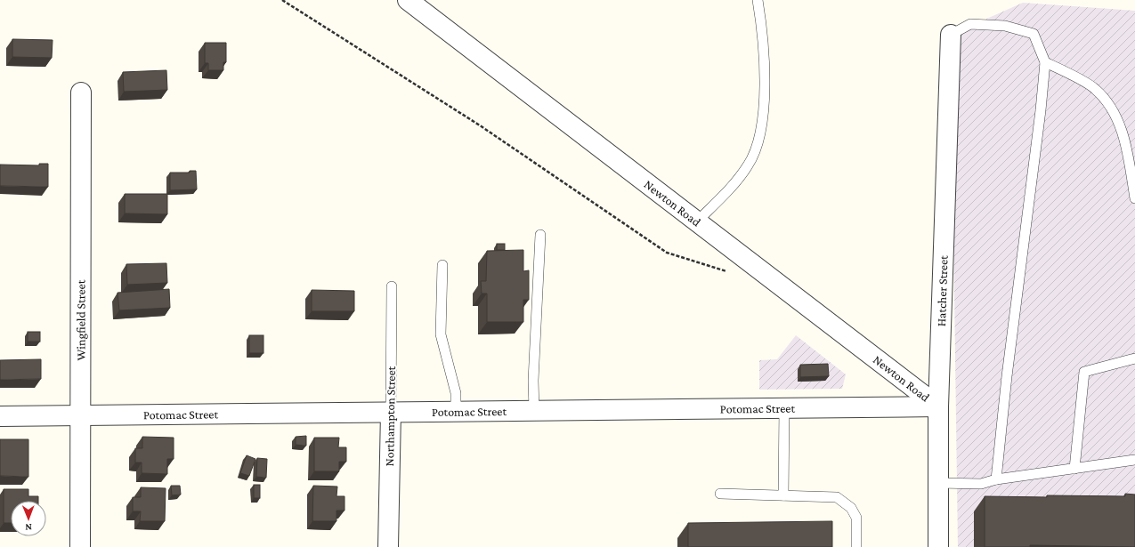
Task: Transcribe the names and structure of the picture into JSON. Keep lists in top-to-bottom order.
{
  "streets": {
    "street": [
      "Newton Road",
      "Hatcher Street",
      "Wingfield Street",
      "Potomac Street",
      "Northampton Street"
    ]
  },
  "crossings": [
    ["Newton Road", "Hatcher Street"],
    ["Newton Road", "Potomac Street"],
    ["Hatcher Street", "Potomac Street"],
    ["Wingfield Street", "Potomac Street"],
    ["Potomac Street", "Northampton Street"]
  ],
  "north": "bottom"
}
